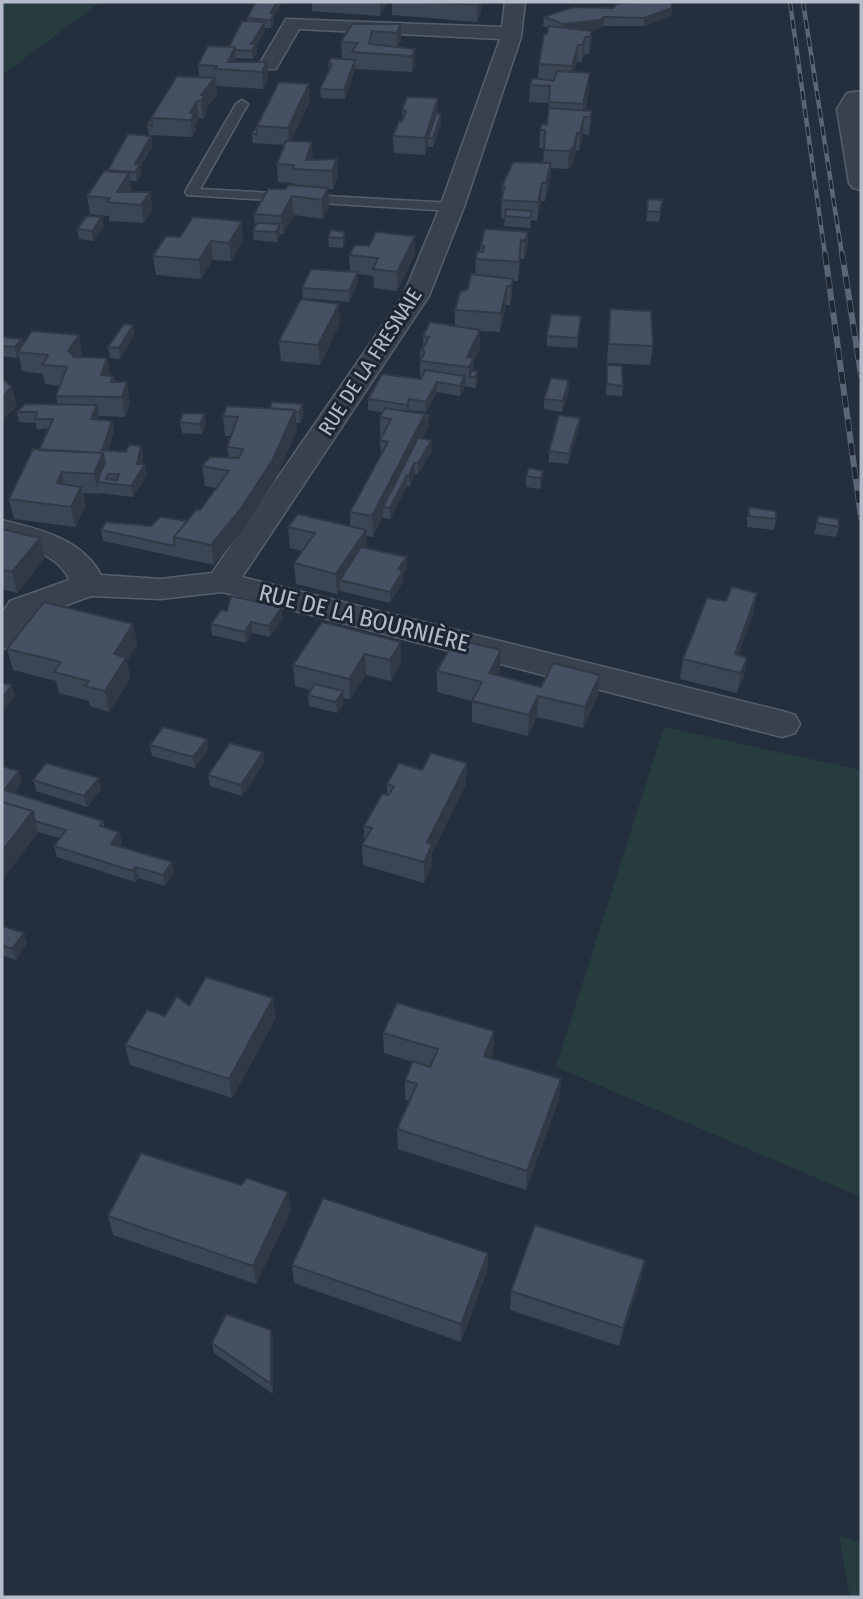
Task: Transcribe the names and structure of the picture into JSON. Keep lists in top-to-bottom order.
{
  "streets": {
    "street": ["RUE DE LA FRESNAIE", "RUE DE LA BOURNIÈRE"]
  },
  "crossings": [
    ["RUE DE LA FRESNAIE", "RUE DE LA BOURNIÈRE"]
  ]
}
